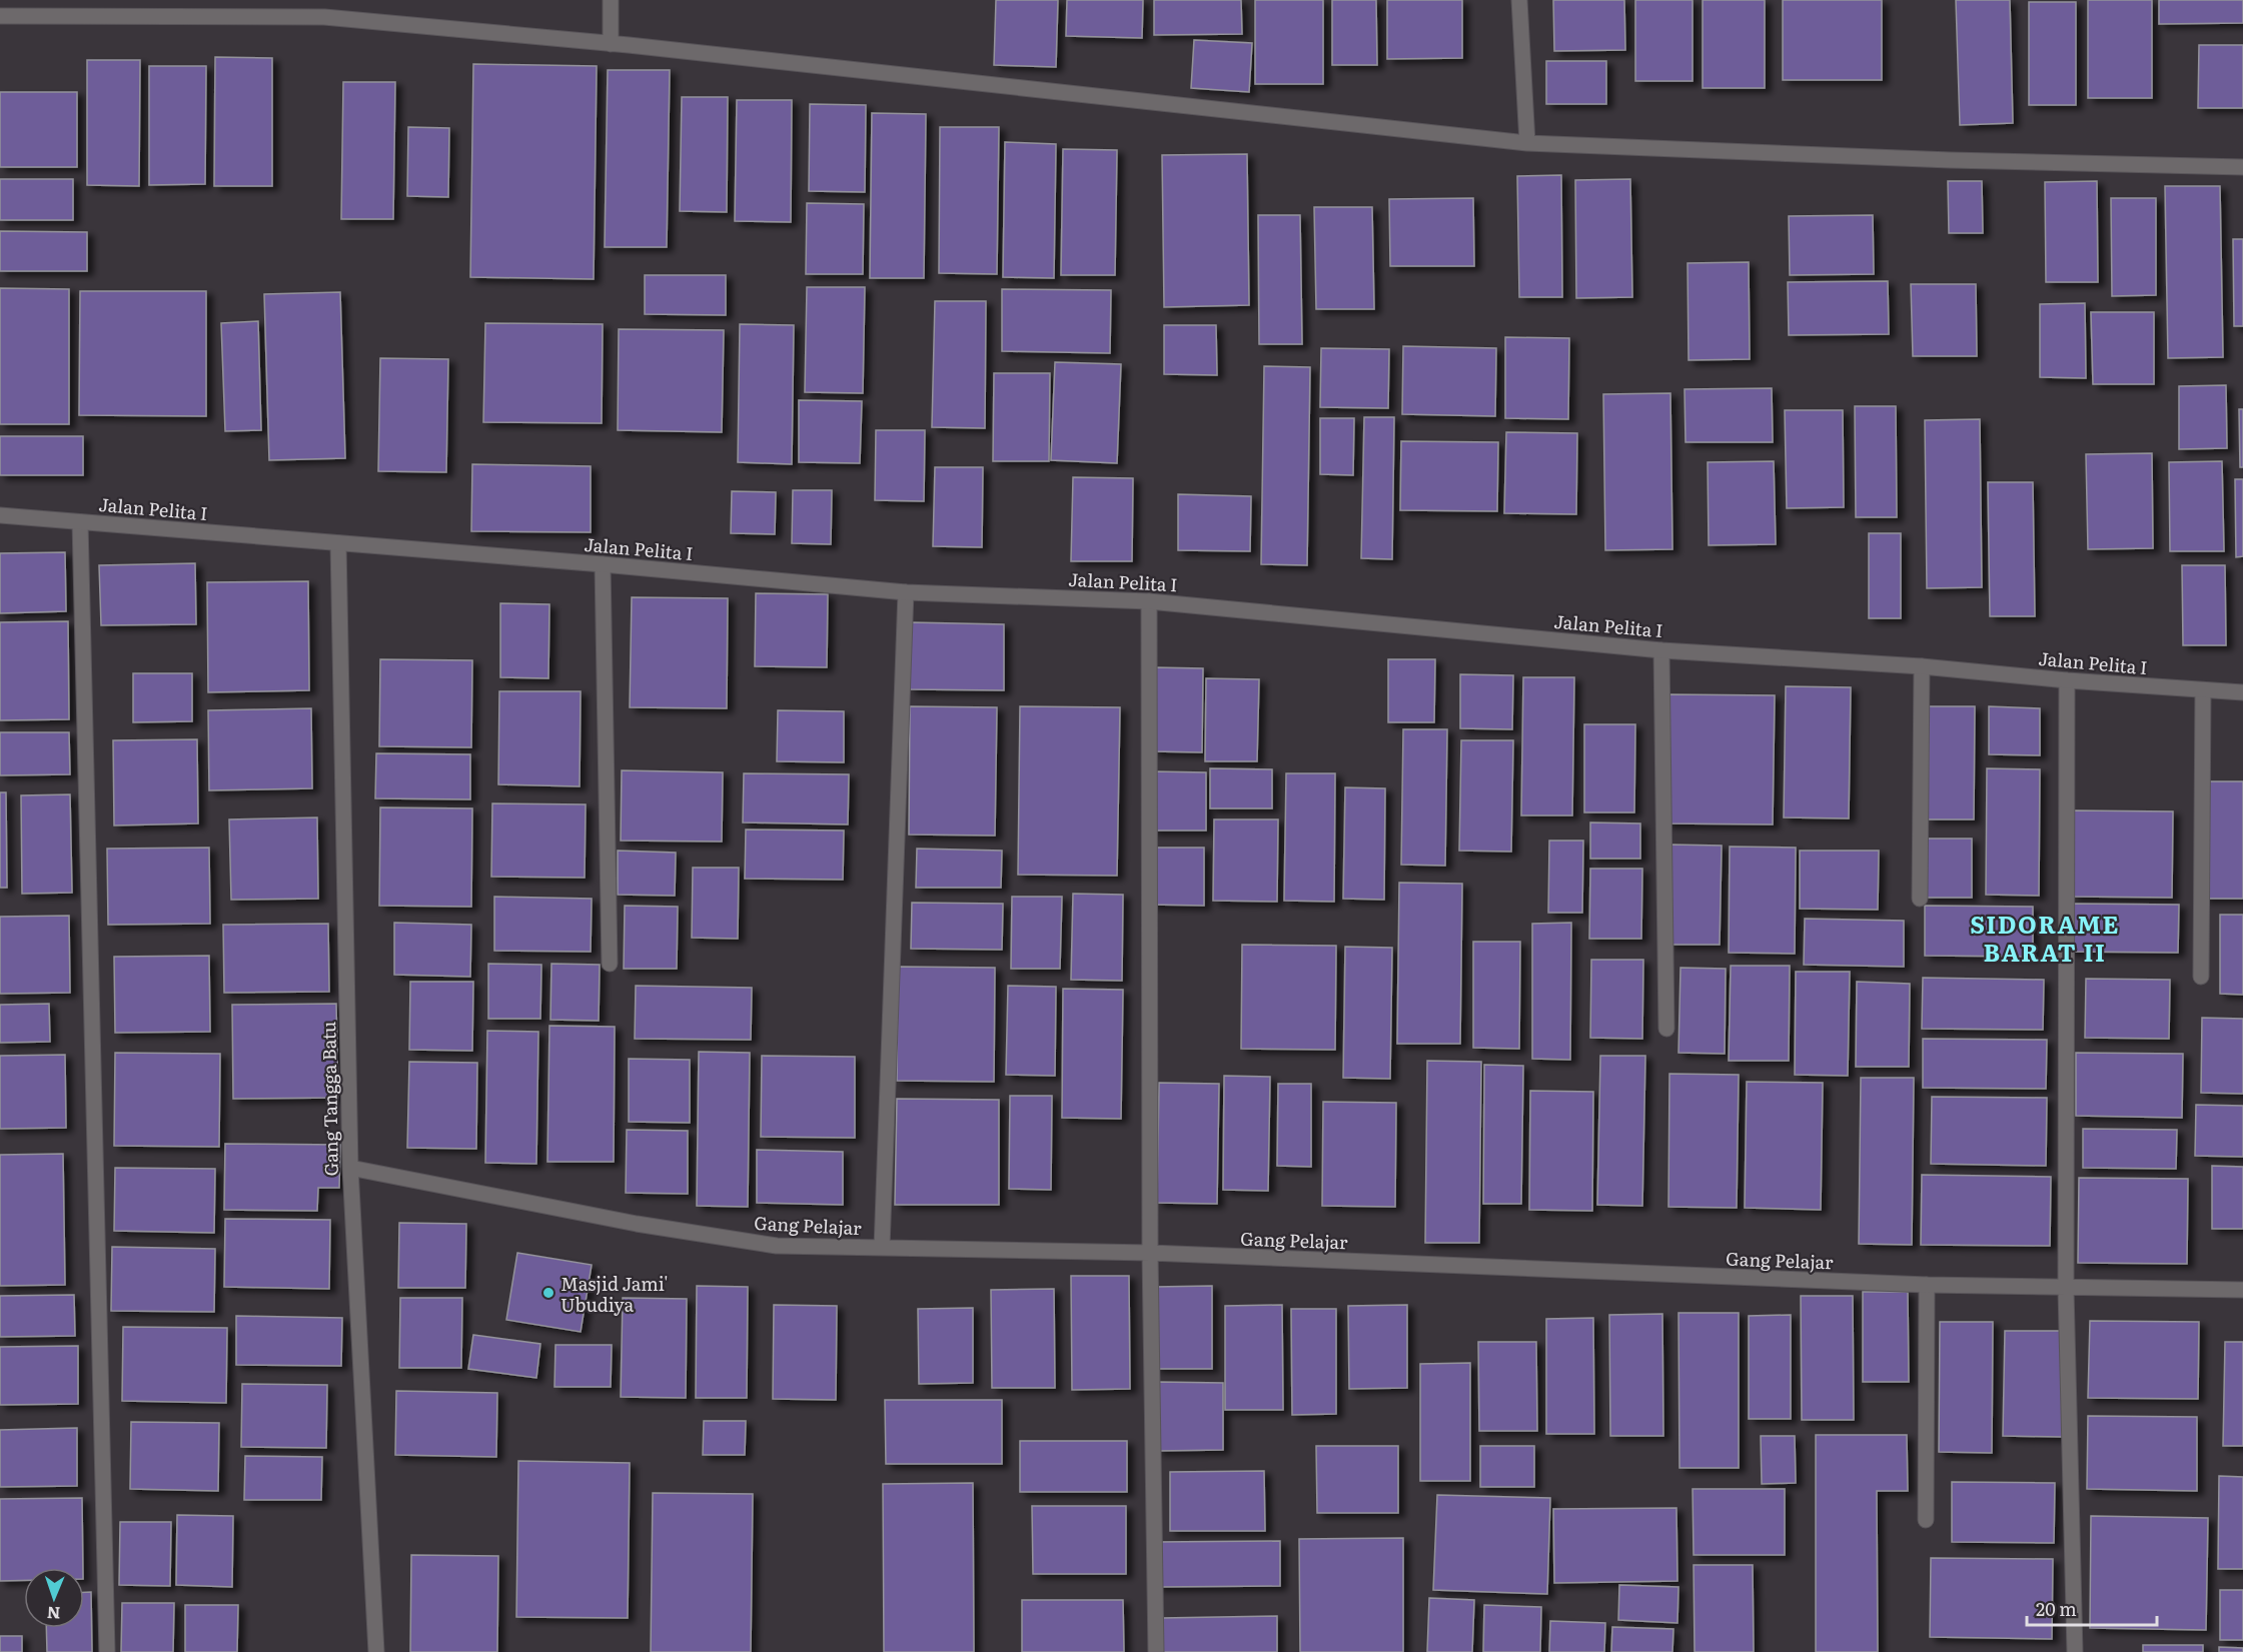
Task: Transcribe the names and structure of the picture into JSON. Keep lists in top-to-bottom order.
{
  "streets": {
    "street": ["Jalan Pelita I", "Gang Tangga Batu", "Gang Pelajar"]
  },
  "crossings": [
    ["Jalan Pelita I", "Gang Tangga Batu"],
    ["Gang Tangga Batu", "Gang Pelajar"]
  ],
  "districts": ["SIDORAME BARAT II"],
  "places": ["Masjid Jami' Ubudiya"],
  "scale_bar": "20 m",
  "north": "bottom"
}
